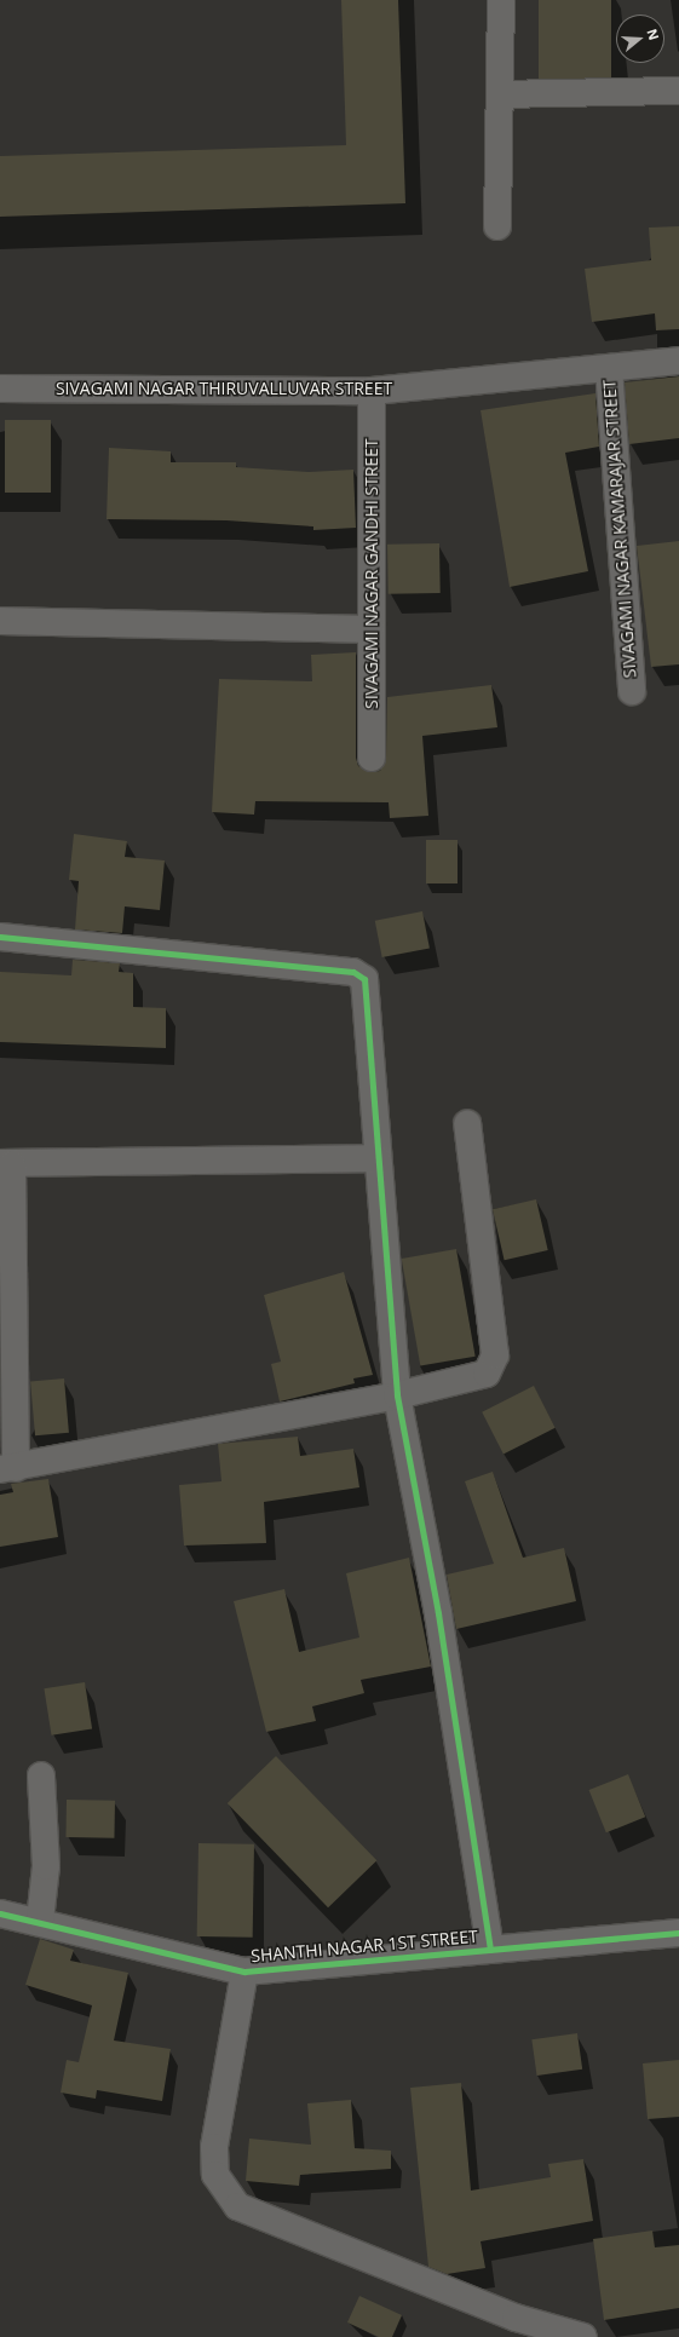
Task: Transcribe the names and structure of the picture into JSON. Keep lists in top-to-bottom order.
{
  "streets": {
    "street": [
      "SIVAGAMI NAGAR THIRUVALLUVAR STREET",
      "SIVAGAMI NAGAR KAMARAJAR STREET",
      "SIVAGAMI NAGAR GANDHI STREET",
      "SHANTHI NAGAR 1ST STREET"
    ]
  },
  "crossings": [
    ["SIVAGAMI NAGAR THIRUVALLUVAR STREET", "SIVAGAMI NAGAR KAMARAJAR STREET"],
    ["SIVAGAMI NAGAR THIRUVALLUVAR STREET", "SIVAGAMI NAGAR GANDHI STREET"]
  ],
  "north": "right"
}
